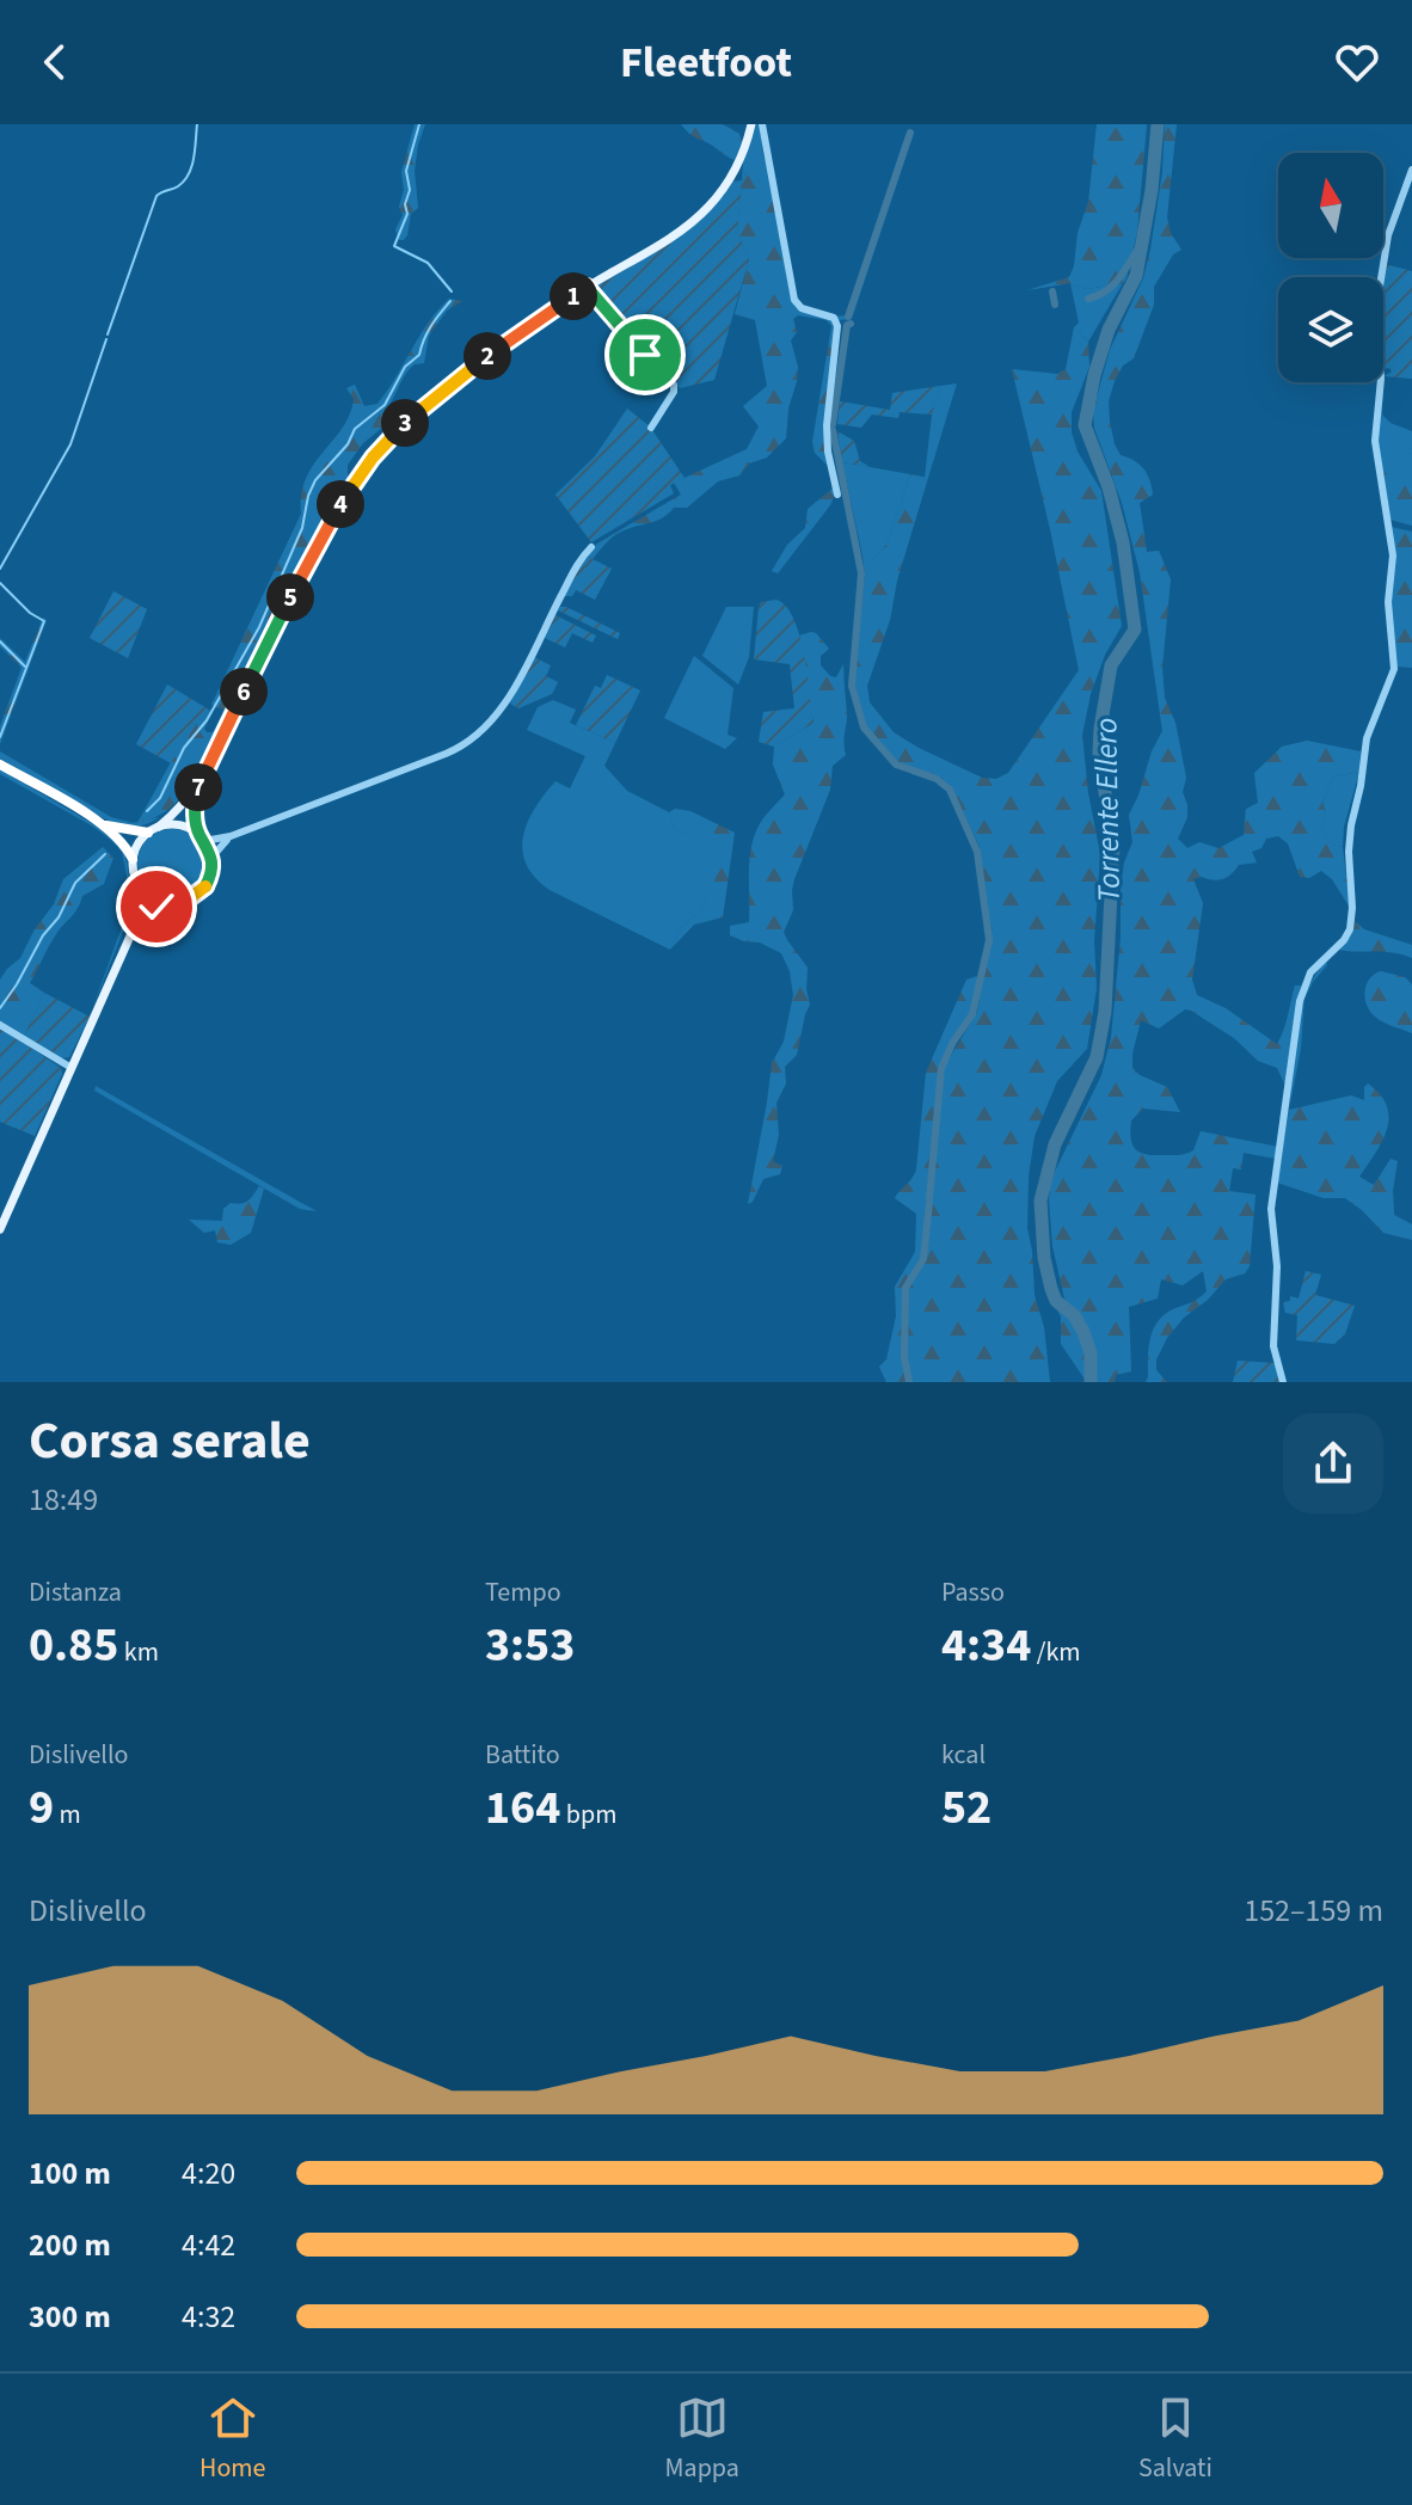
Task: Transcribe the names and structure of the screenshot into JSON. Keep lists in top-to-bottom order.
{
  "water": ["Torrente Ellero"],
  "north": "top",
  "page": {
    "header": "Fleetfoot",
    "pins": [
      "1",
      "2",
      "3",
      "4",
      "5",
      "6",
      "7"
    ],
    "heading": ["Corsa serale", "18:49"],
    "stats": [
      ["Distanza", "0.85 km"],
      ["Tempo", "3:53"],
      ["Passo", "4:34 /km"],
      ["Dislivello", "9 m"],
      ["Battito", "164 bpm"],
      ["kcal", "52"]
    ],
    "chart": ["Dislivello", "152–159 m"],
    "list": [
      {
        "name": "100 m",
        "note": "4:20"
      },
      {
        "name": "200 m",
        "note": "4:42"
      },
      {
        "name": "300 m",
        "note": "4:32"
      }
    ],
    "tabs": ["Home", "Mappa", "Salvati"]
  }
}
